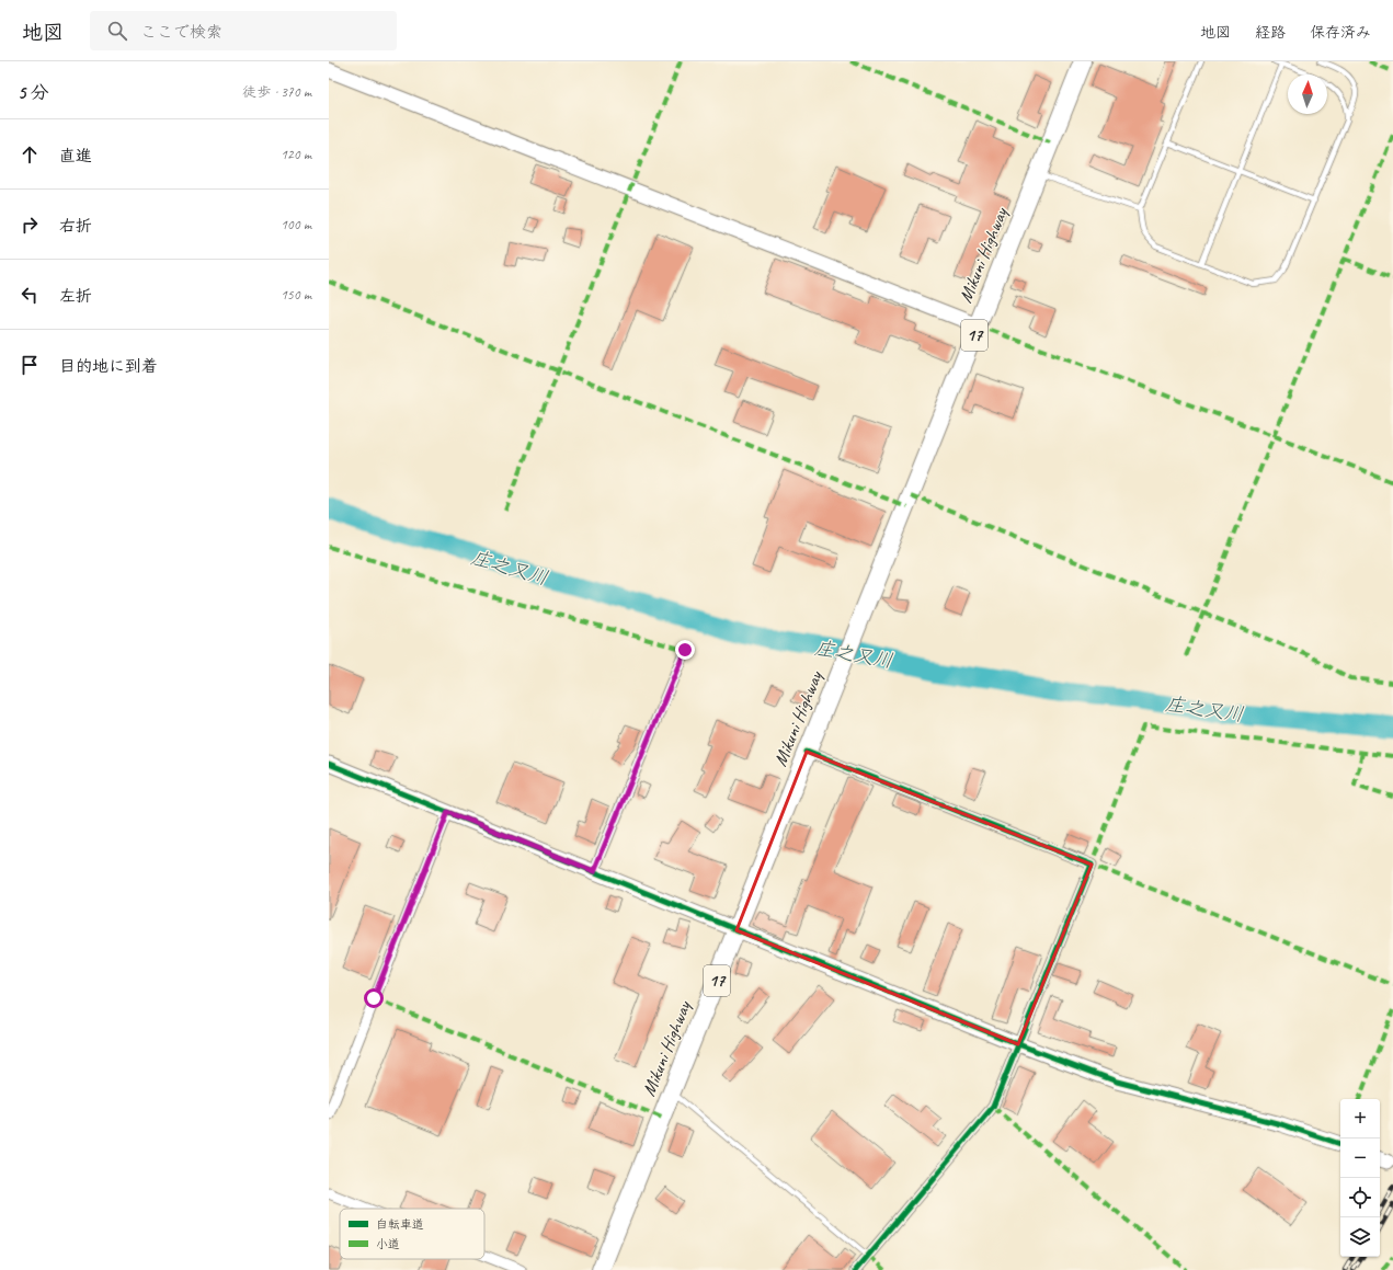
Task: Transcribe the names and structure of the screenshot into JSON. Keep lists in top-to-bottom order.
{
  "streets": {
    "highway": ["Mikuni Highway", "17"]
  },
  "water": ["庄之又川"],
  "legend": ["自転車道", "小道"],
  "north": "top",
  "page": {
    "header": "地図",
    "search": "ここで検索",
    "nav": ["地図", "経路", "保存済み"],
    "heading": ["5 分", "徒歩 · 370 m"],
    "list": [
      ["直進", "120 m"],
      ["右折", "100 m"],
      ["左折", "150 m"],
      "目的地に到着"
    ],
    "map_buttons": ["+", "−"]
  }
}
